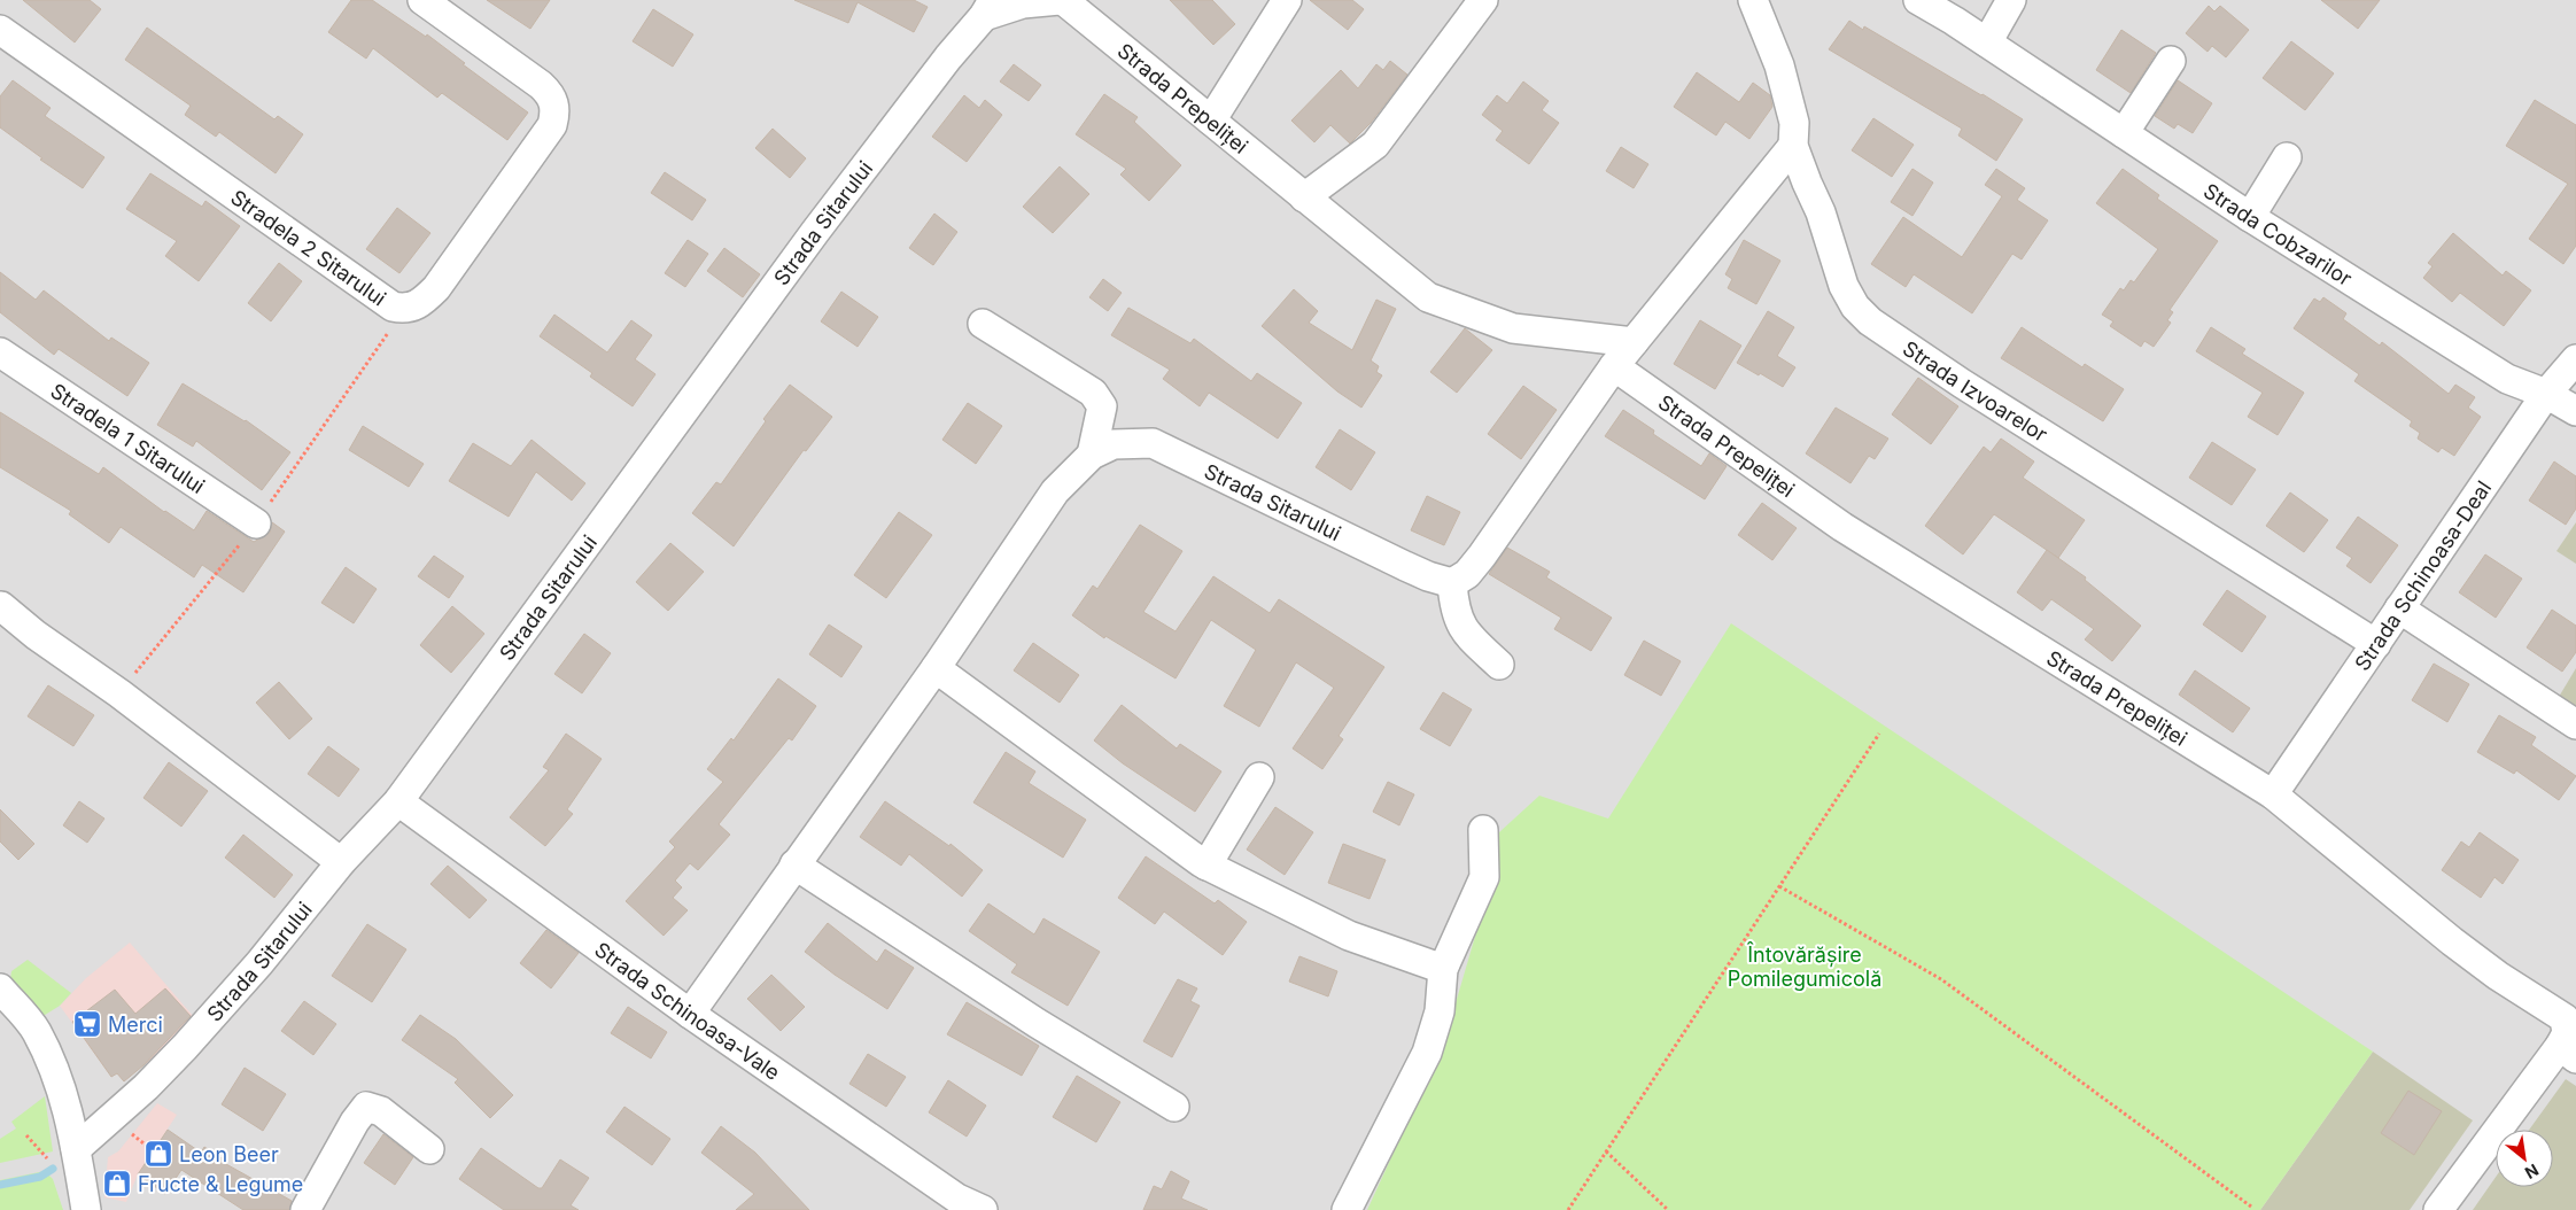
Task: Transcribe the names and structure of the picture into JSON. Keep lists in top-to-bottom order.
{
  "streets": {
    "street": [
      "Strada Prepeliței",
      "Strada Sitarului",
      "Strada Cobzarilor",
      "Stradela 2 Sitarului",
      "Strada Izvoarelor",
      "Stradela 1 Sitarului",
      "Strada Schinoasa-Deal",
      "Strada Schinoasa-Vale"
    ]
  },
  "crossings": [
    ["Strada Prepeliței", "Strada Sitarului"],
    ["Strada Prepeliței", "Strada Schinoasa-Deal"],
    ["Strada Sitarului", "Strada Schinoasa-Vale"],
    ["Strada Cobzarilor", "Strada Schinoasa-Deal"],
    ["Strada Izvoarelor", "Strada Schinoasa-Deal"]
  ],
  "parks": ["Întovărășire Pomilegumicolă"],
  "places": {
    "supermarket": ["Merci"],
    "shop": ["Leon Beer", "Fructe & Legume"]
  },
  "north": "bottom right"
}
